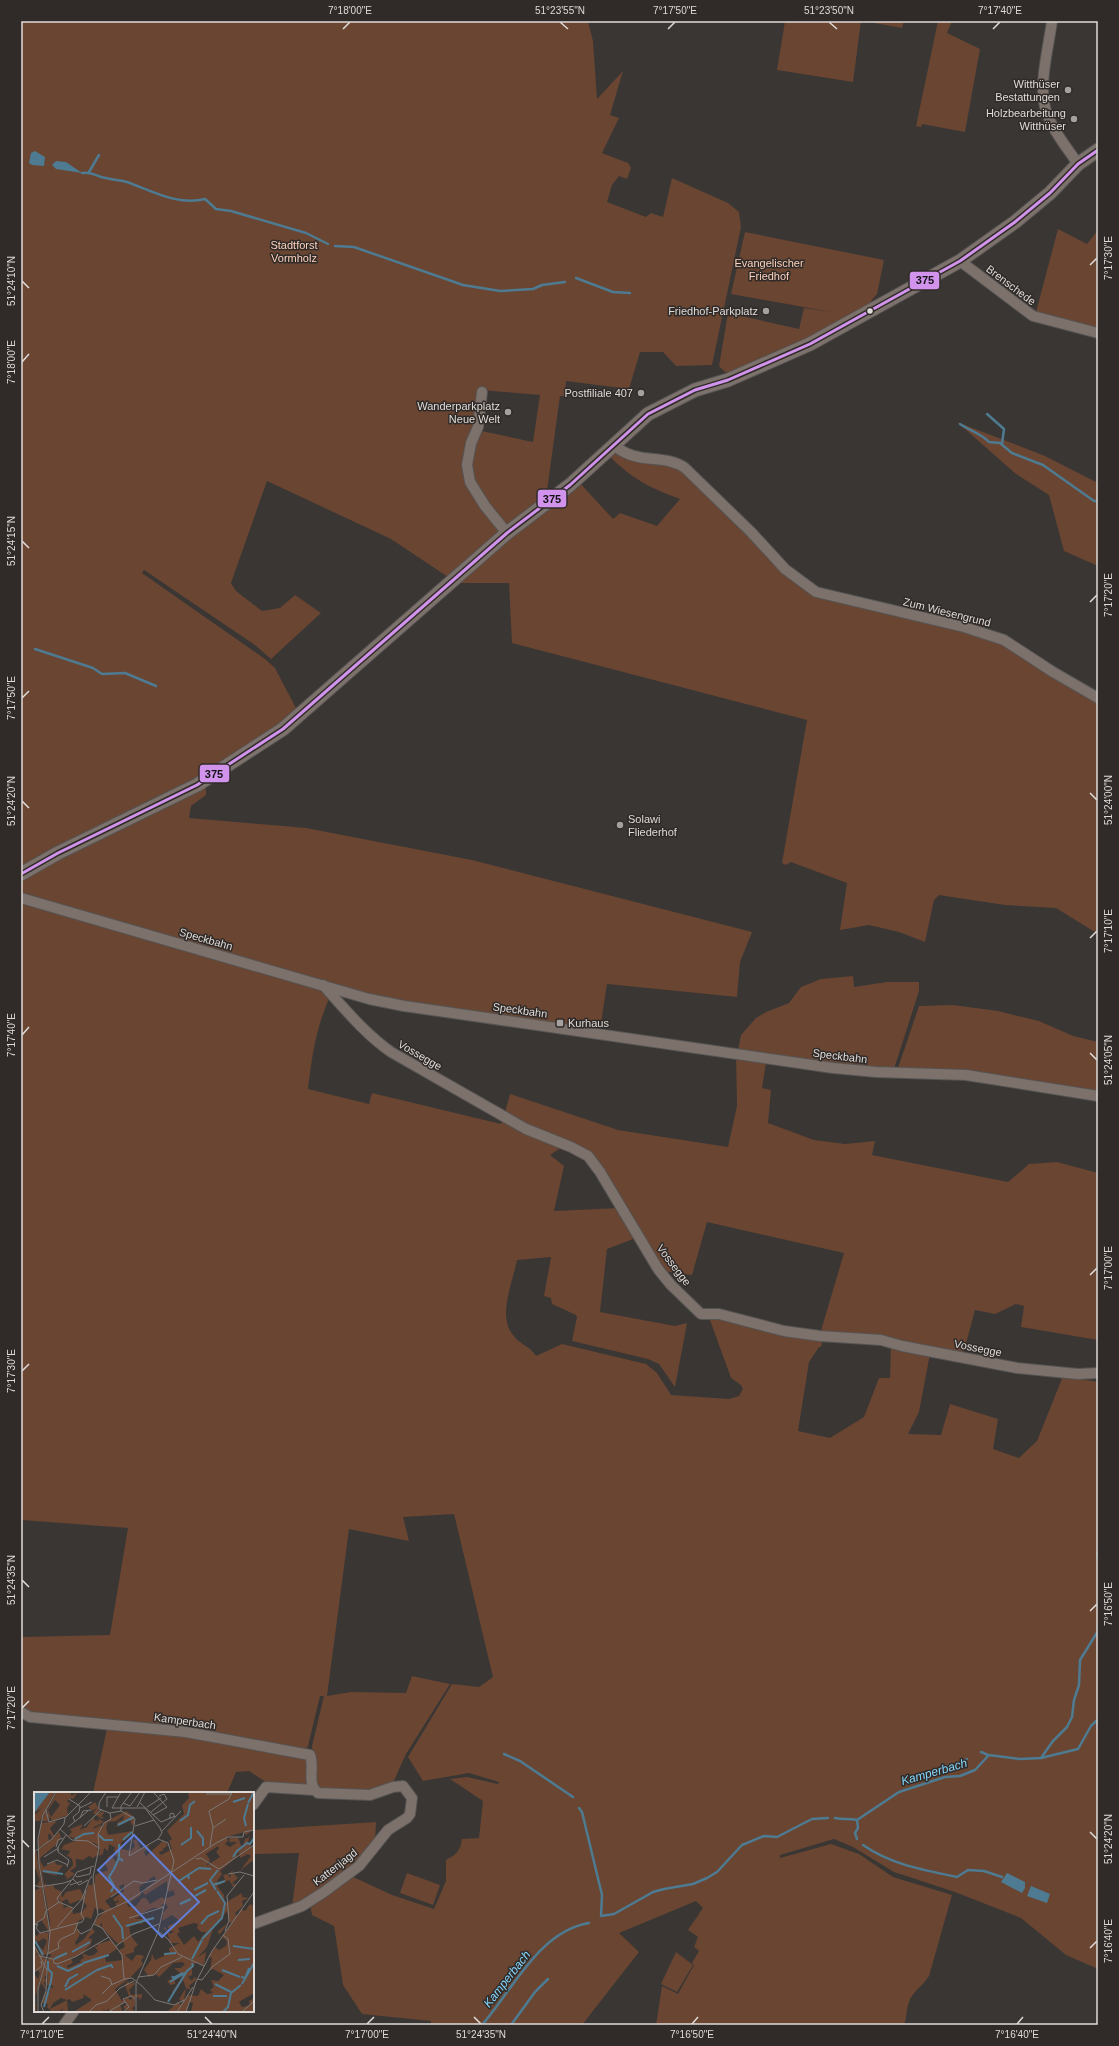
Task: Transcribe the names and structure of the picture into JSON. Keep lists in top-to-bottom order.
{
  "streets": {
    "street": [
      "Brenschede",
      "Zum Wiesengrund",
      "Speckbahn",
      "Vossegge",
      "Kamperbach",
      "Kattenjagd"
    ]
  },
  "crossings": [
    ["Speckbahn", "Vossegge"],
    ["Kamperbach", "Kattenjagd"]
  ],
  "water": ["Kamperbach"],
  "parks": ["Stadtforst Vormholz", "Evangelischer Friedhof"],
  "places": {
    "other": [
      "Witthüser Bestattungen",
      "Holzbearbeitung Witthüser",
      "Friedhof-Parkplatz",
      "Postfiliale 407",
      "Wanderparkplatz Neue Welt",
      "Solawi Fliederhof"
    ],
    "transit": ["Kurhaus"]
  },
  "lines": ["transit line 375"],
  "coordinates": [
    "7°18'00\"E",
    "51°23'55\"N",
    "7°17'50\"E",
    "51°23'50\"N",
    "7°17'40\"E",
    "7°17'30\"E",
    "51°24'10\"N",
    "51°24'15\"N",
    "7°17'20\"E",
    "51°24'00\"N",
    "51°24'20\"N",
    "7°17'10\"E",
    "51°24'05\"N",
    "7°17'00\"E",
    "51°24'35\"N",
    "7°16'50\"E",
    "51°24'40\"N",
    "7°16'40\"E"
  ]
}
